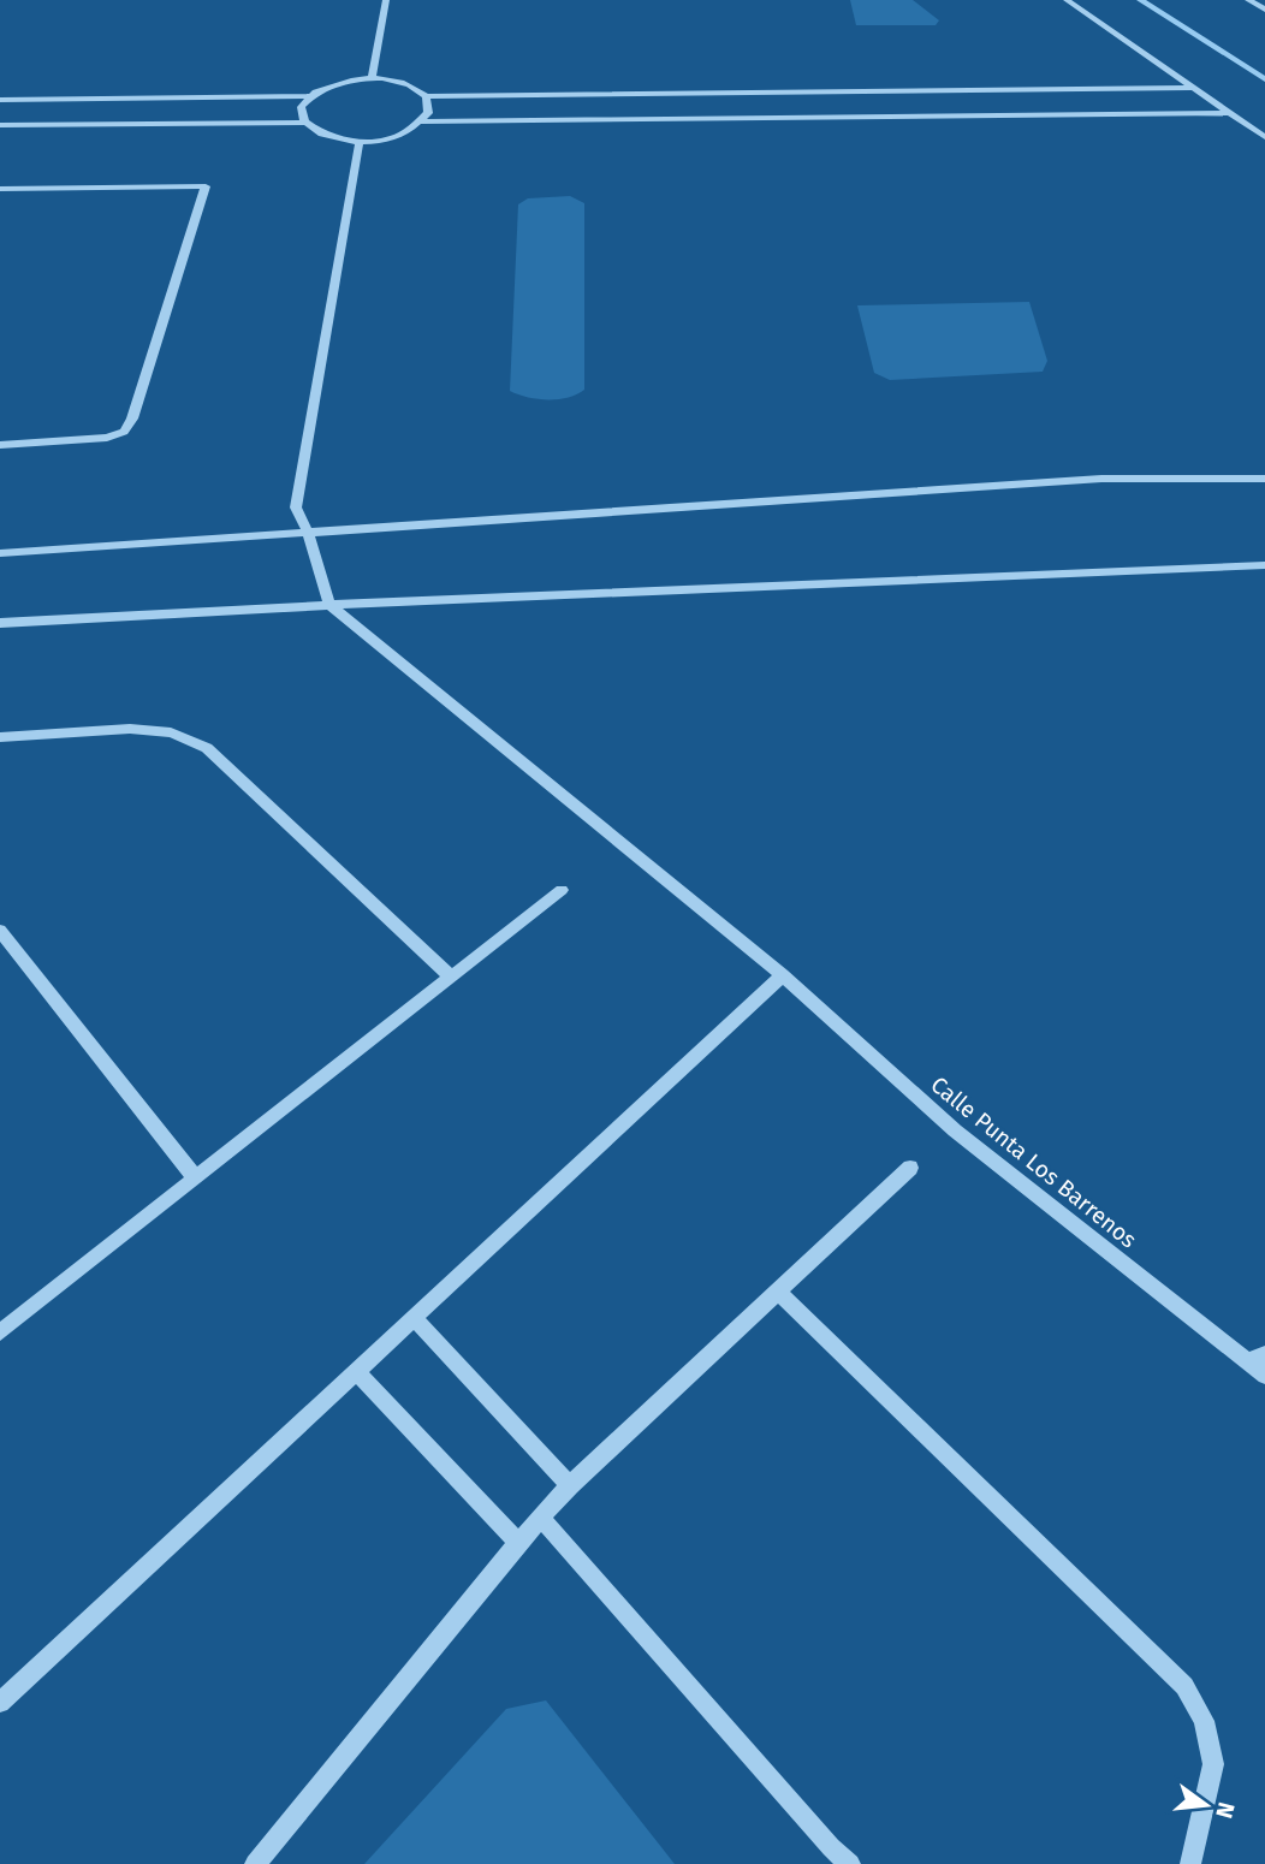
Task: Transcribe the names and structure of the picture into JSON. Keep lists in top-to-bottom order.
{
  "streets": {
    "street": ["Calle Punta Los Barrenos"]
  },
  "north": "right"
}
